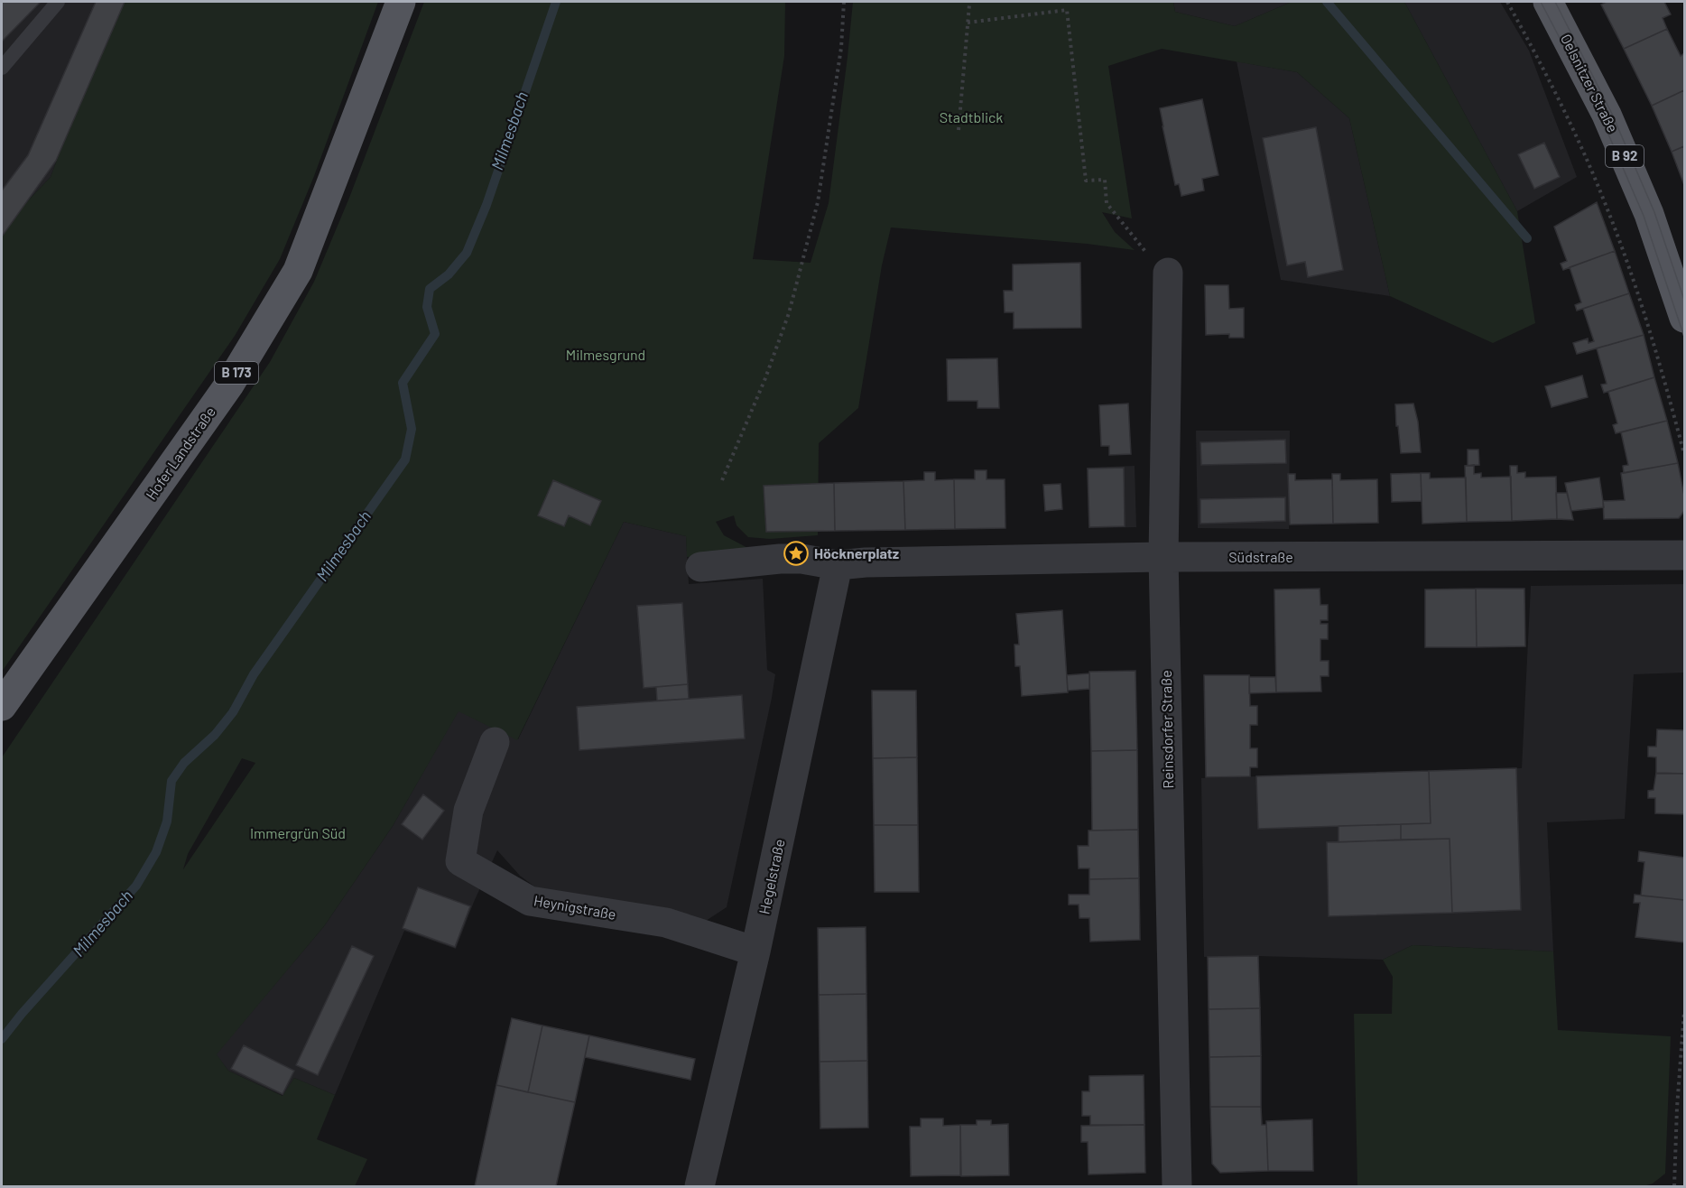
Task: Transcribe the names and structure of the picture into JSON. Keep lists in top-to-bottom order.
{
  "streets": {
    "main road": [
      "Oelsnitzer Straße",
      "B 92",
      "B 173",
      "Hofer Landstraße"
    ],
    "street": [
      "Südstraße",
      "Reinsdorfer Straße",
      "Hegelstraße",
      "Heynigstraße"
    ]
  },
  "crossings": [
    ["Südstraße", "Reinsdorfer Straße"],
    ["Südstraße", "Hegelstraße"],
    ["Hegelstraße", "Heynigstraße"]
  ],
  "water": ["Milmesbach"],
  "parks": ["Stadtblick", "Milmesgrund", "Immergrün Süd"],
  "places": {
    "place": ["Höcknerplatz"]
  }
}
